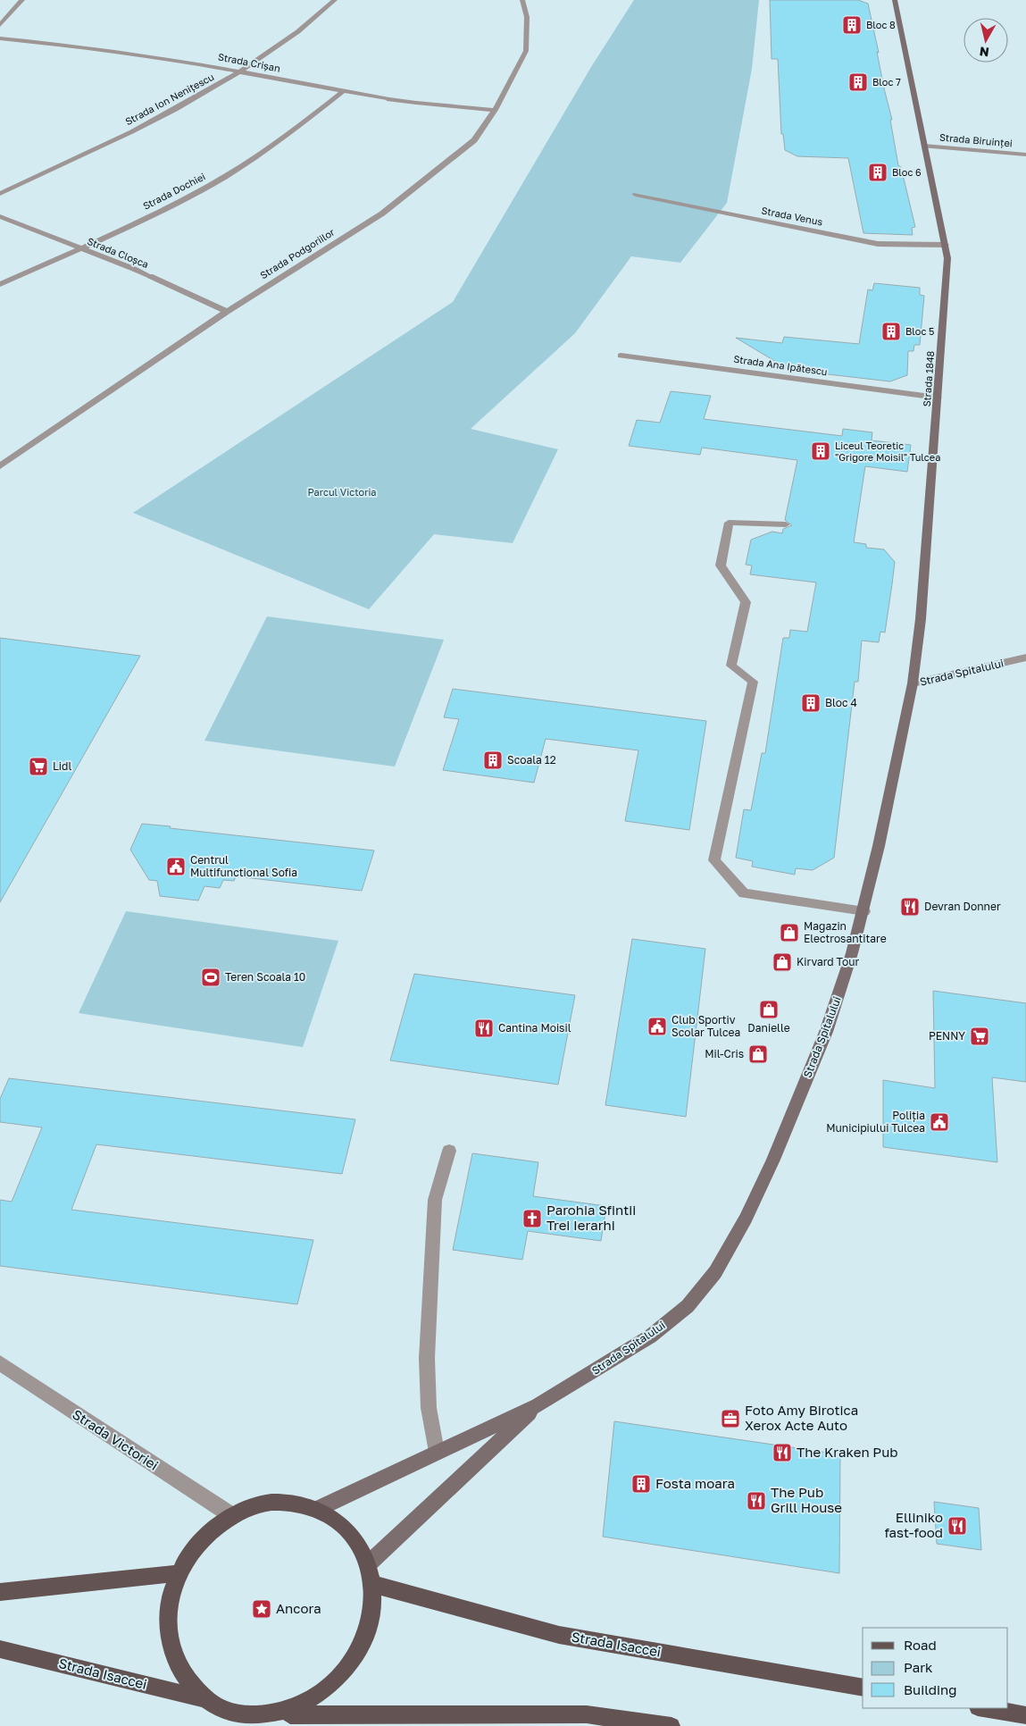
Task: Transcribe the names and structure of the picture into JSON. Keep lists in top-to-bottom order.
{
  "streets": {
    "main road": ["Strada 1848", "Strada Spitalului", "Strada Isaccei"],
    "street": [
      "Strada Crișan",
      "Strada Ion Nenițescu",
      "Strada Biruinței",
      "Strada Dochiei",
      "Strada Venus",
      "Strada Cloșca",
      "Strada Podgoriilor",
      "Strada Ana Ipătescu",
      "Strada Victoriei"
    ]
  },
  "crossings": [
    ["Strada Crișan", "Strada Ion Nenițescu"],
    ["Strada Crișan", "Strada Dochiei"],
    ["Strada Crișan", "Strada Podgoriilor"],
    ["Strada Biruinței", "Strada 1848"],
    ["Strada Dochiei", "Strada Cloșca"],
    ["Strada Venus", "Strada 1848"],
    ["Strada Cloșca", "Strada Podgoriilor"],
    ["Strada Ana Ipătescu", "Strada 1848"],
    ["Strada 1848", "Strada Spitalului"],
    ["Strada Spitalului", "Strada Isaccei"],
    ["Strada Victoriei", "Strada Isaccei"]
  ],
  "parks": ["Parcul Victoria"],
  "places": {
    "building": [
      "Bloc 8",
      "Bloc 7",
      "Bloc 6",
      "Bloc 5",
      "Liceul Teoretic \"Grigore Moisil\" Tulcea",
      "Bloc 4",
      "Scoala 12",
      "Fosta moara"
    ],
    "supermarket": ["Lidl", "PENNY"],
    "public building": ["Centrul Multifunctional Sofia", "Club Sportiv Scolar Tulcea", "Poliția Municipiului Tulcea"],
    "restaurant": [
      "Devran Donner",
      "Cantina Moisil",
      "The Kraken Pub",
      "The Pub Grill House",
      "Elliniko fast-food"
    ],
    "shop": [
      "Magazin Electrosantitare",
      "Kirvard Tour",
      "Danielle",
      "Mil-Cris"
    ],
    "sports": ["Teren Scoala 10"],
    "church": ["Parohia Sfintii Trei Ierarhi"],
    "office": ["Foto Amy Birotica Xerox Acte Auto"],
    "place": ["Ancora"]
  },
  "legend": ["Road", "Park", "Building"],
  "north": "bottom"
}
